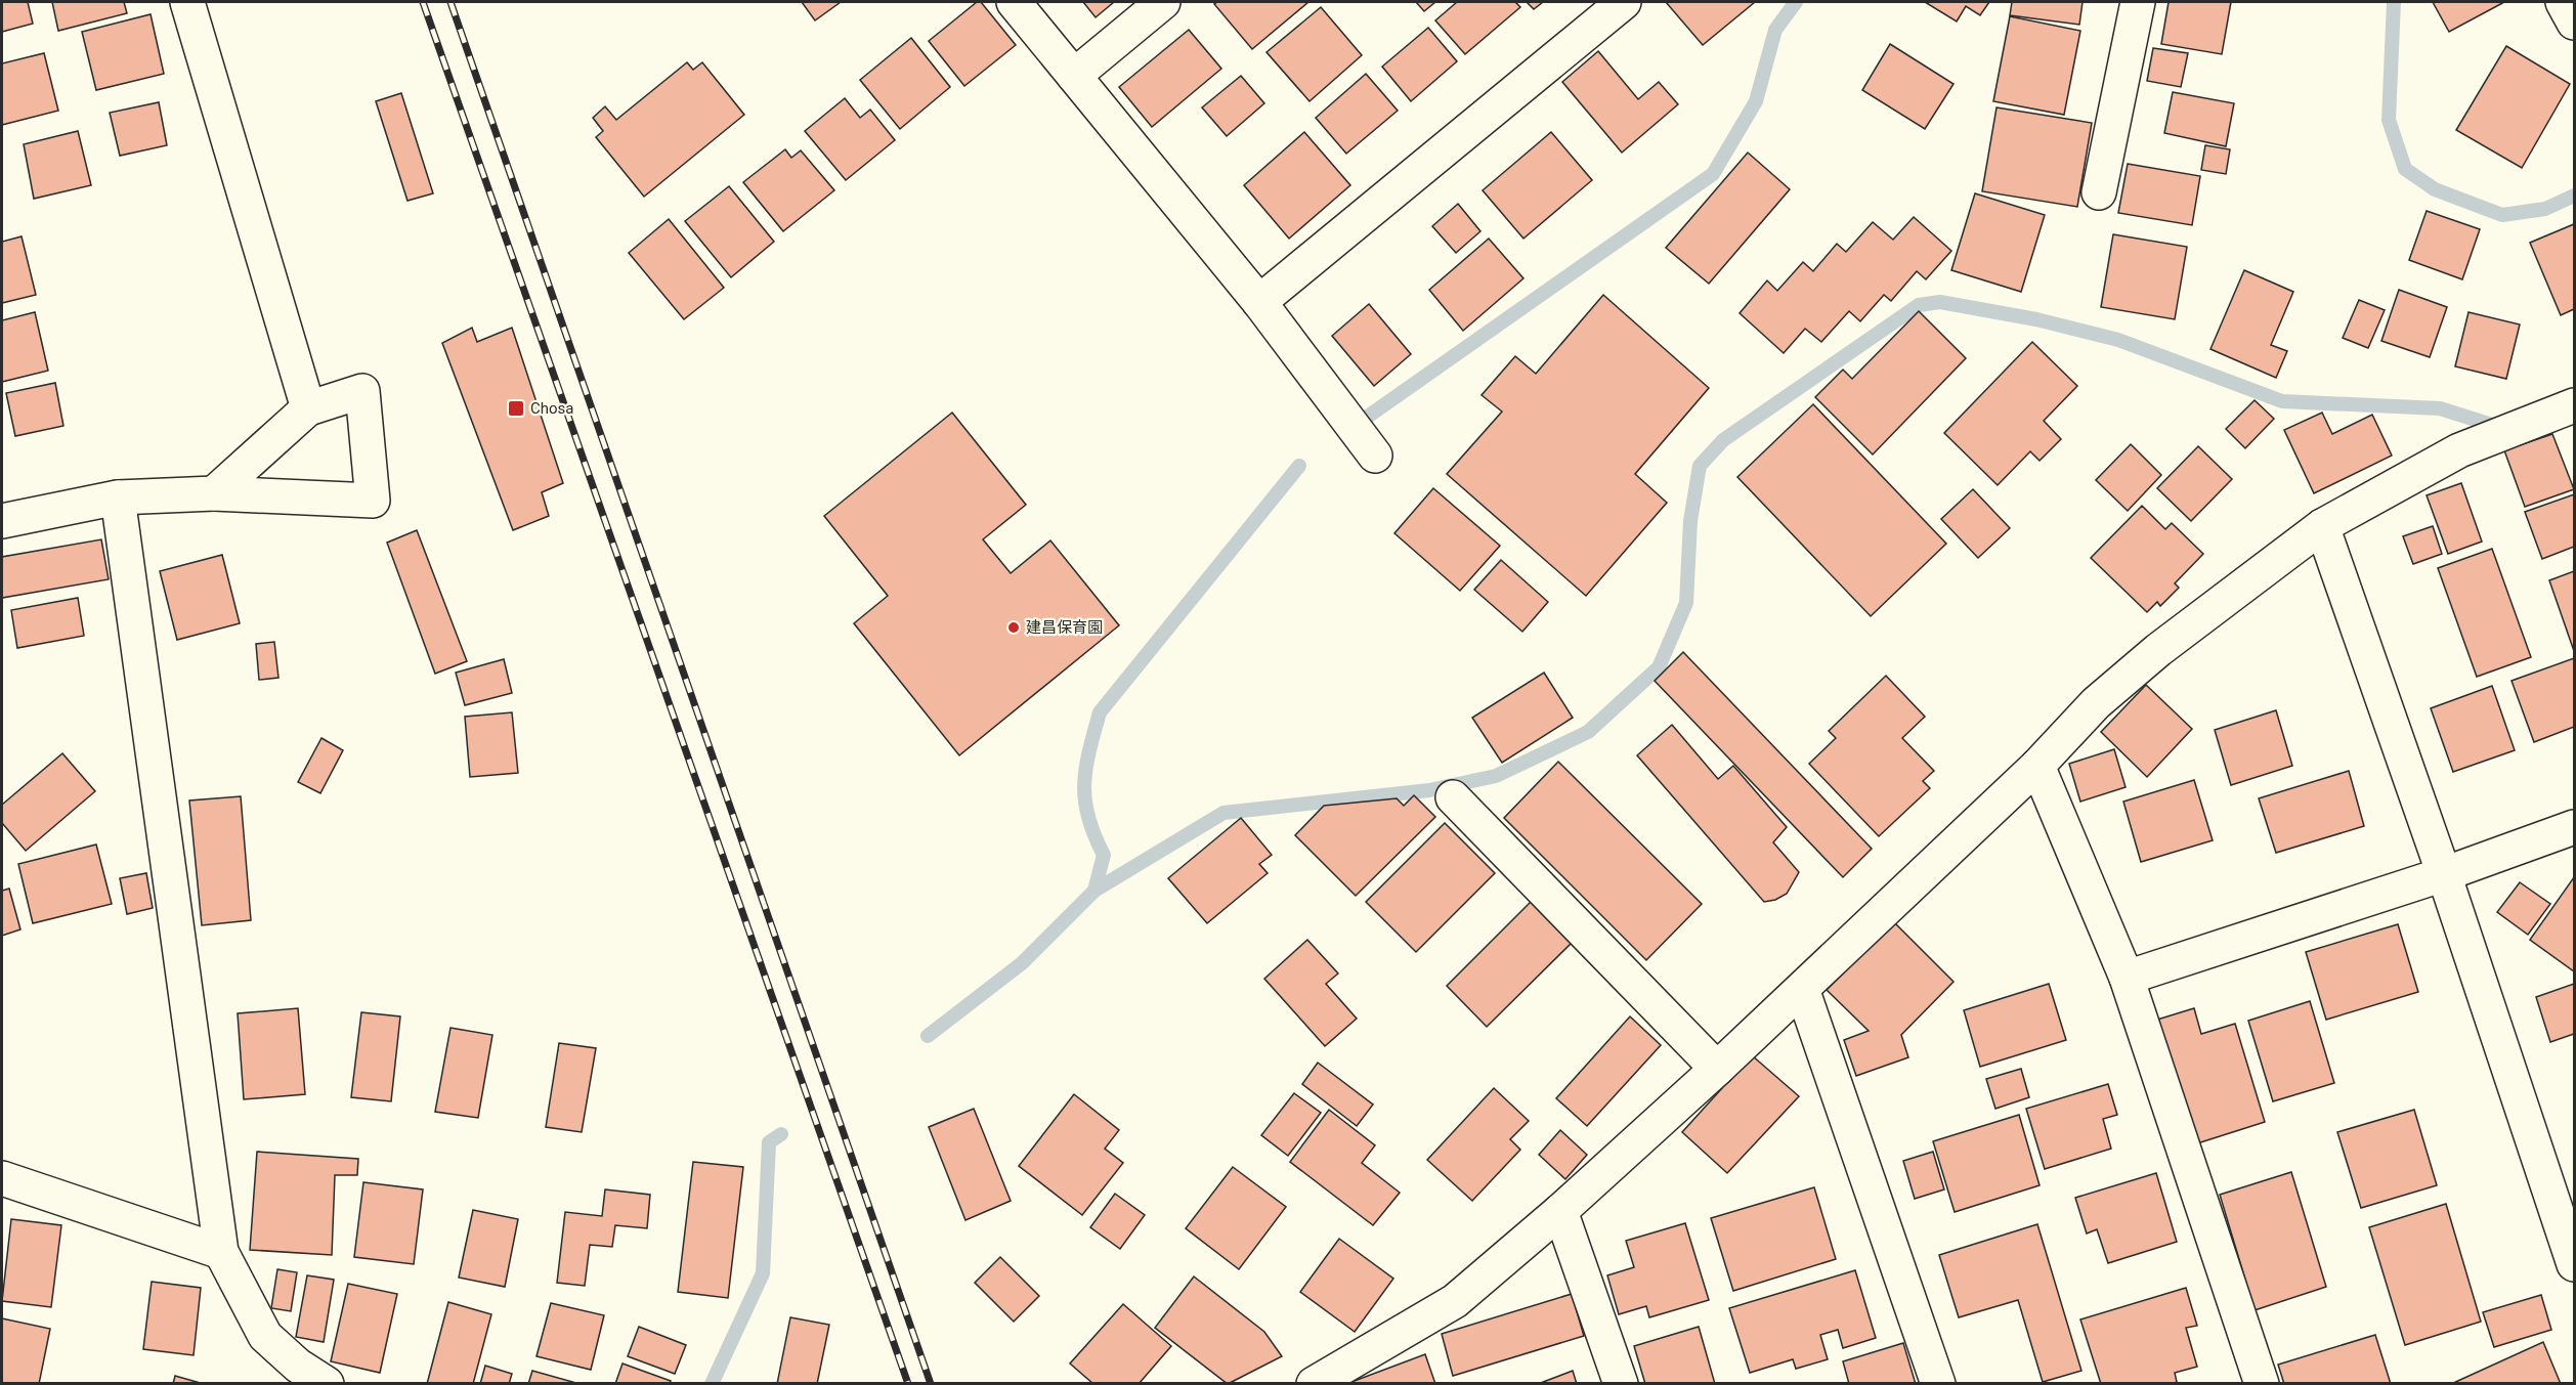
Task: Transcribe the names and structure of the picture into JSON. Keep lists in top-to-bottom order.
{
  "places": {
    "transit": ["Chosa"],
    "other": ["建昌保育園"]
  }
}
